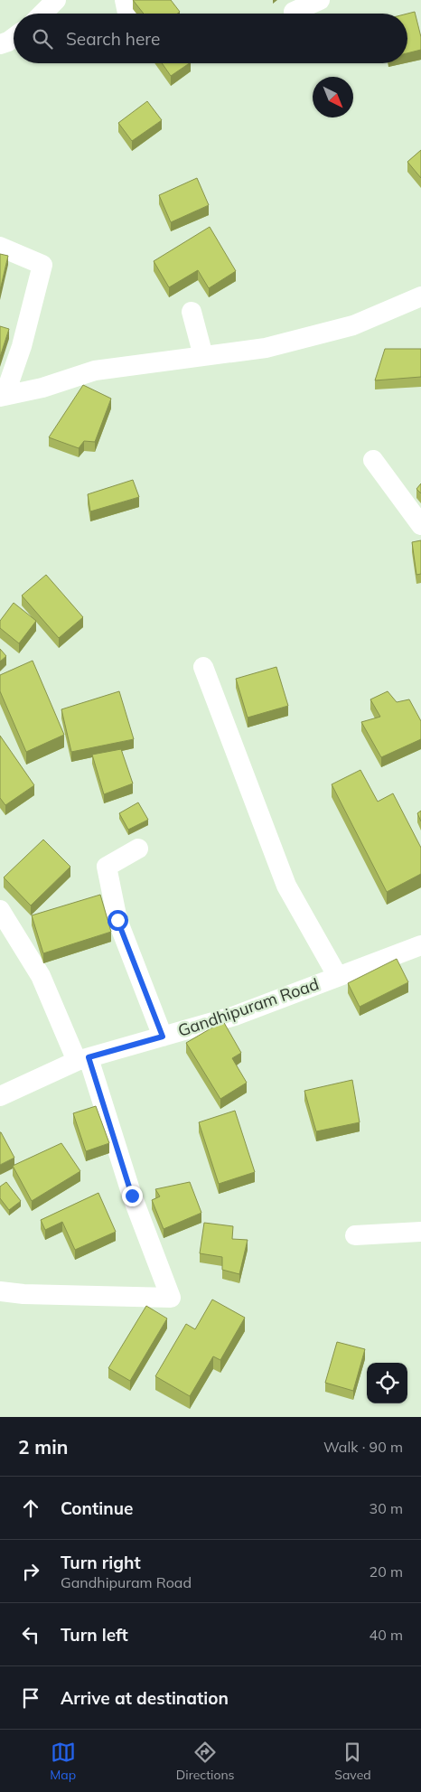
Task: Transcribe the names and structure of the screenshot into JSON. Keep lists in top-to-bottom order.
{
  "streets": {
    "street": ["Gandhipuram Road"]
  },
  "north": "bottom right",
  "page": {
    "search": "Search here",
    "heading": ["2 min", "Walk · 90 m"],
    "list": [
      ["Continue", "30 m"],
      ["Turn right", "Gandhipuram Road", "20 m"],
      ["Turn left", "40 m"],
      "Arrive at destination"
    ],
    "nav": ["Map", "Directions", "Saved"]
  }
}
